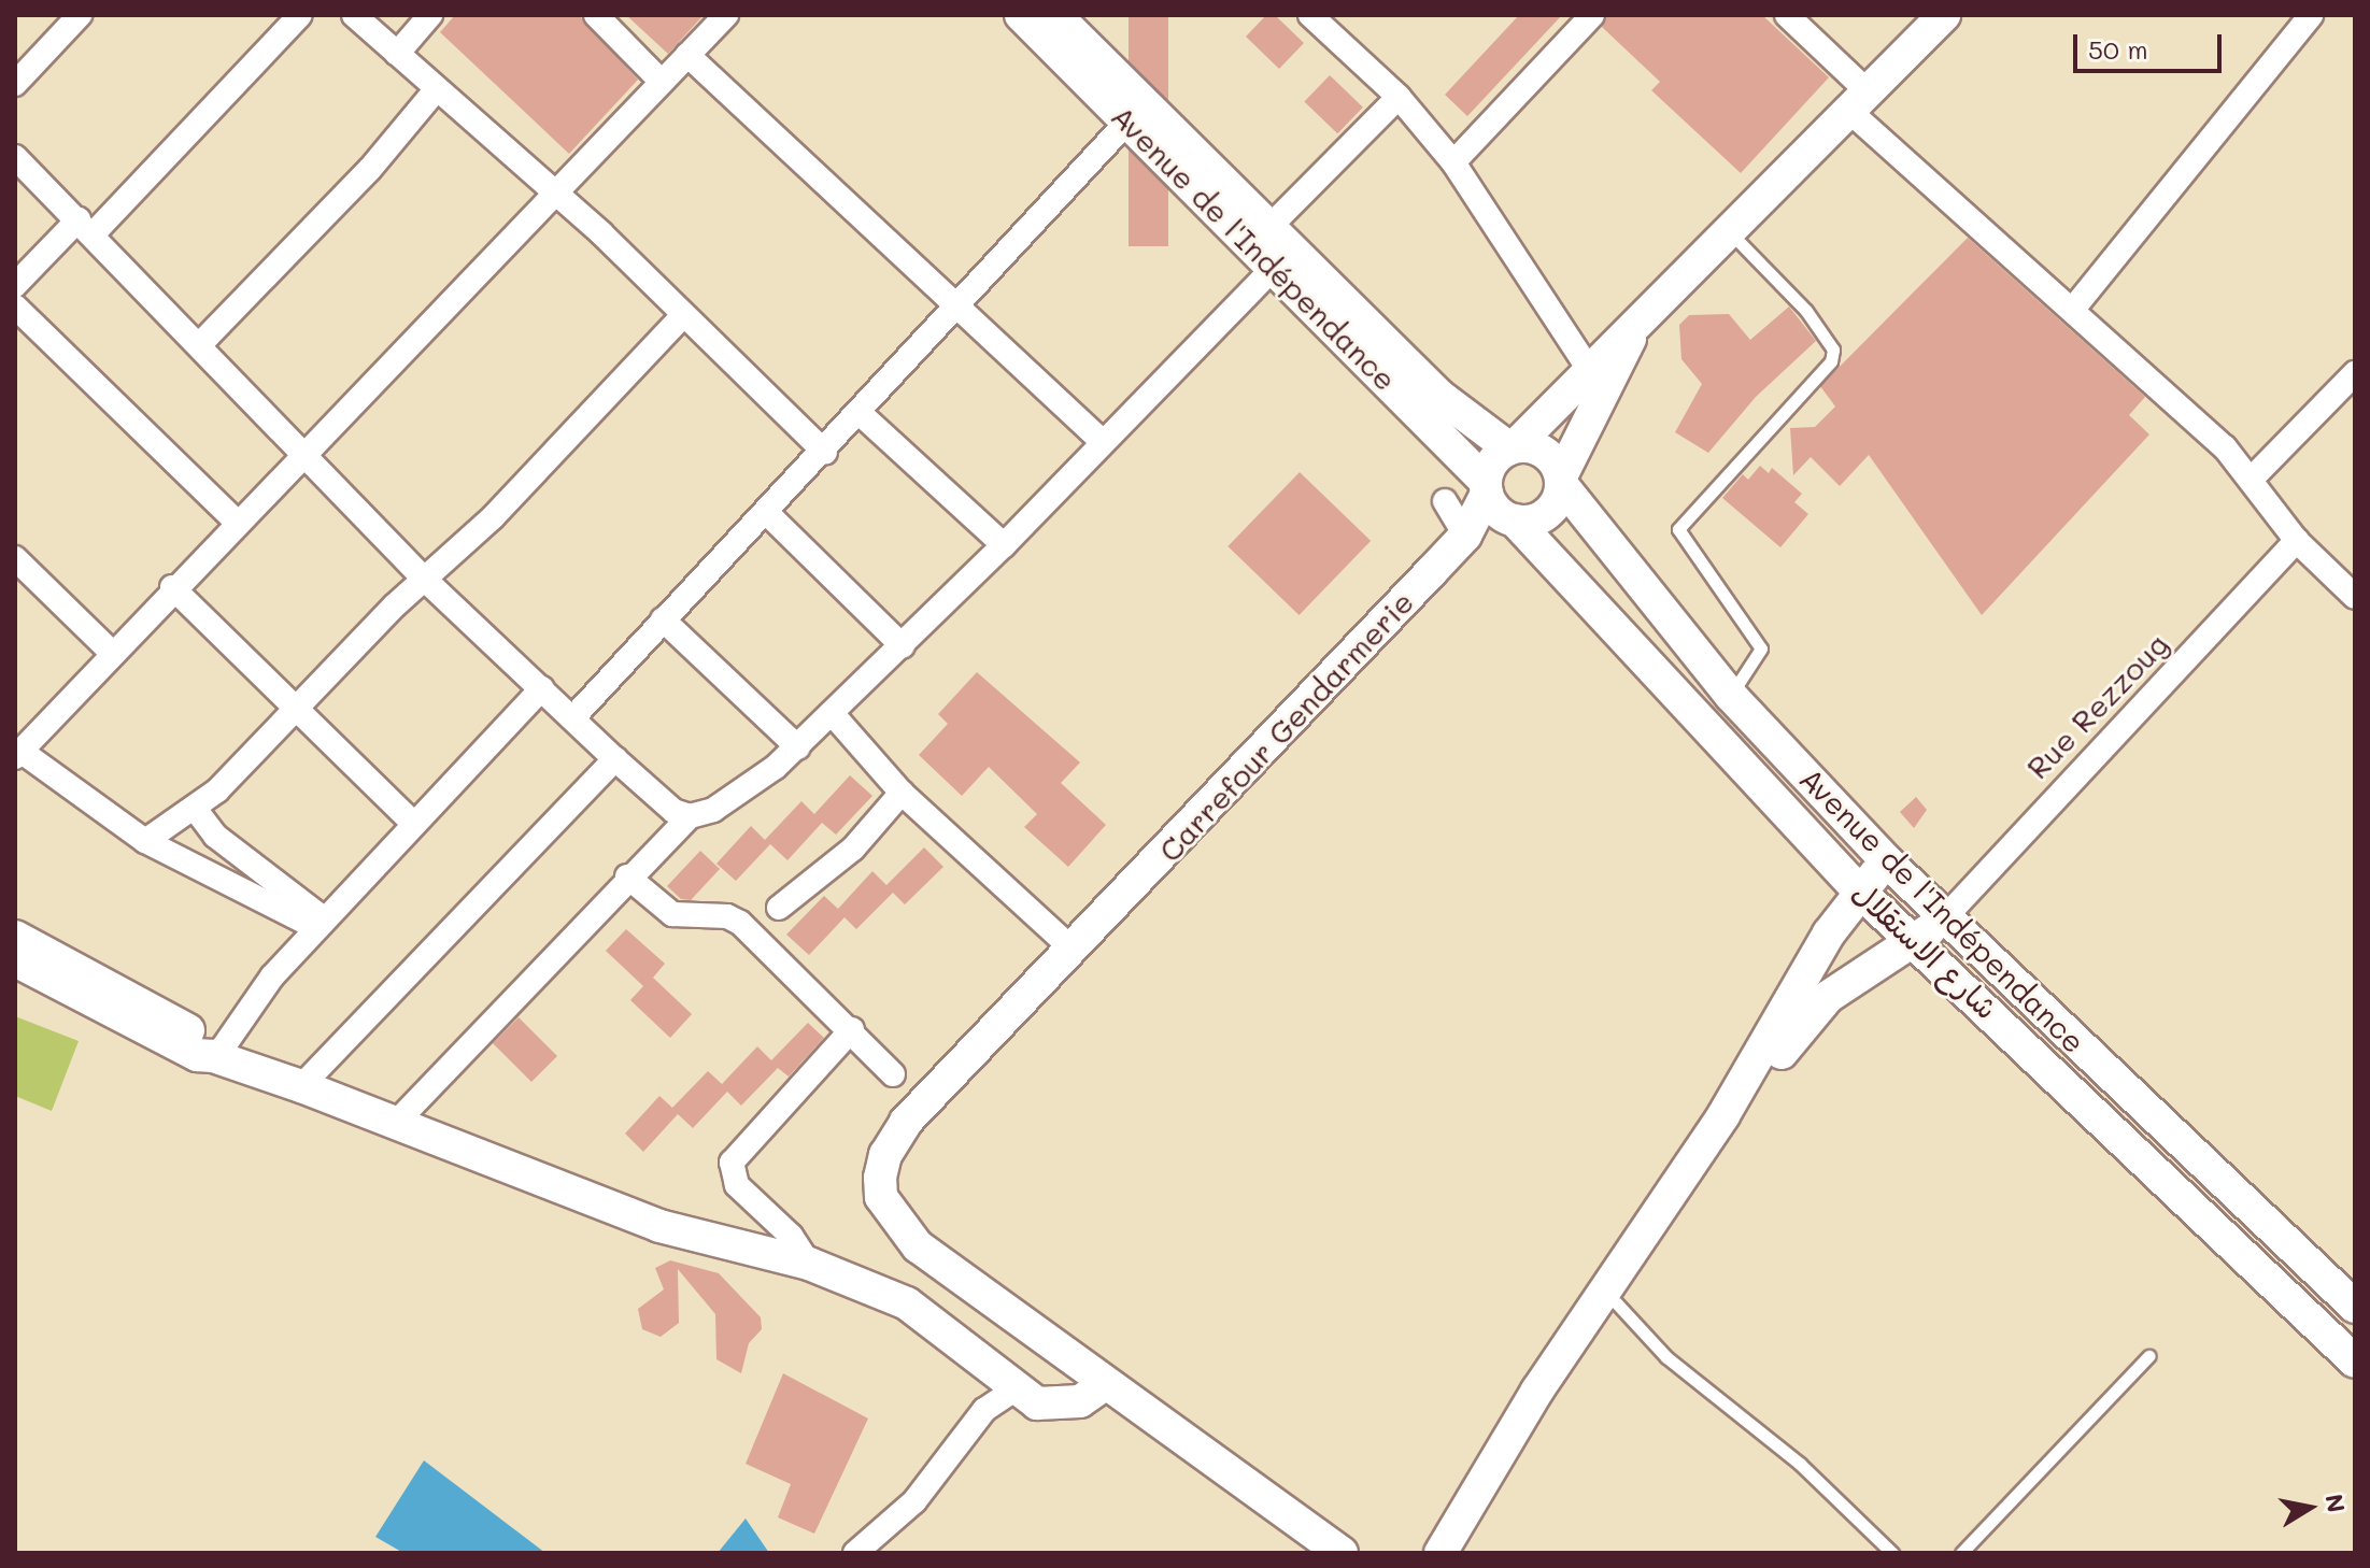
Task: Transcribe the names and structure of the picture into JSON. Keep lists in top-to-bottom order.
{
  "streets": {
    "main road": ["Avenue de l'Indépendance", "Carrefour Gendarmerie", "شارع الاستقلال"],
    "street": ["Rue Rezzoug"]
  },
  "crossings": [
    ["Avenue de l'Indépendance", "Rue Rezzoug"],
    ["Avenue de l'Indépendance", "شارع الاستقلال"]
  ],
  "scale_bar": "50 m",
  "north": "right"
}
